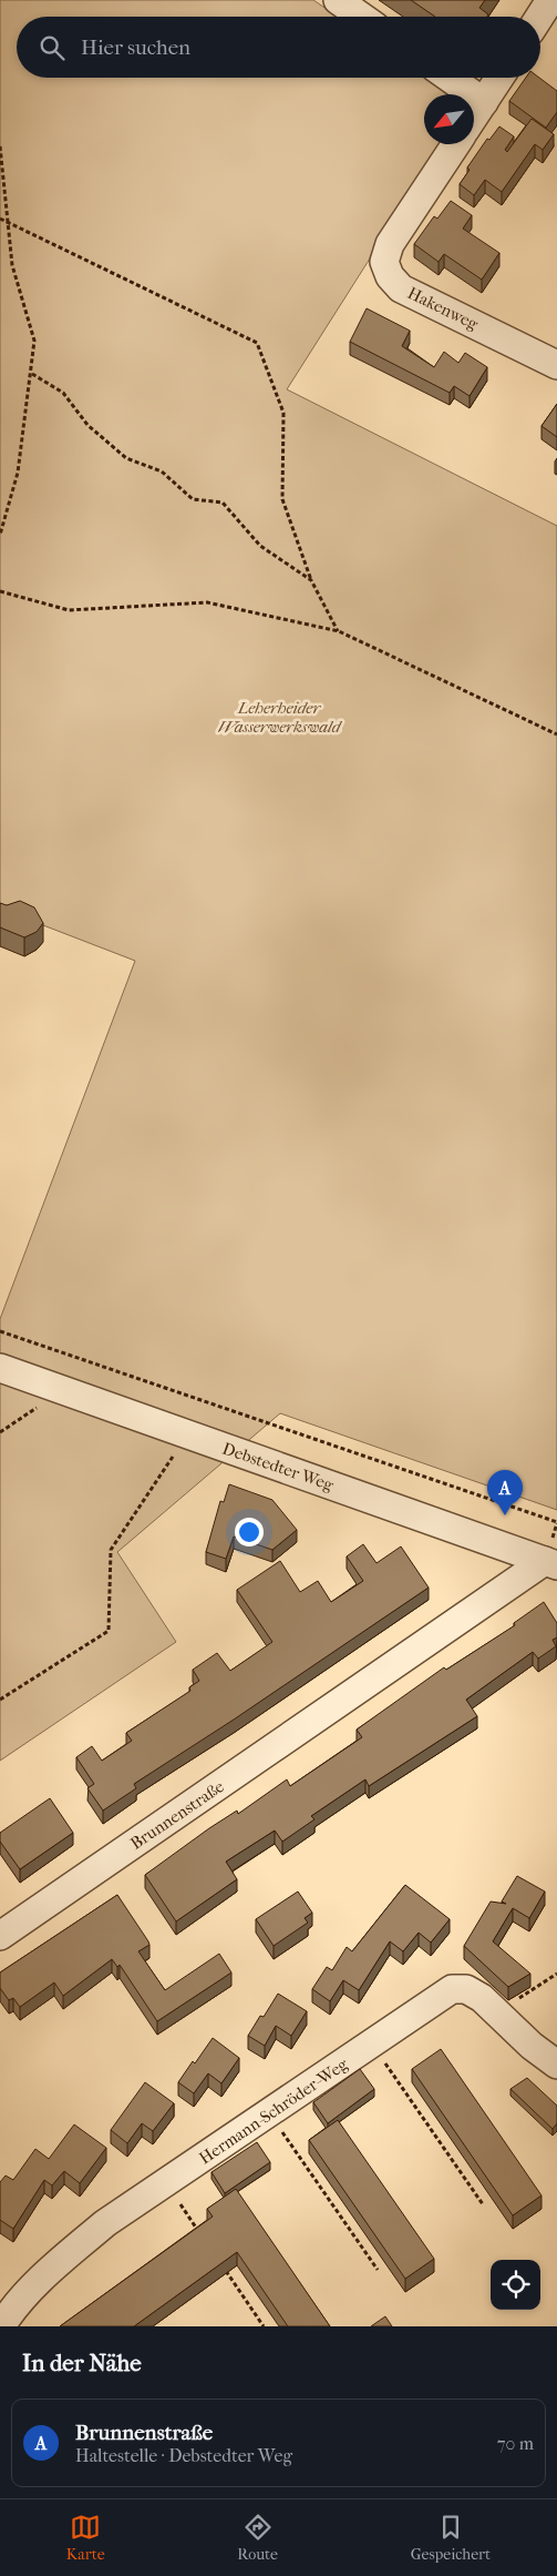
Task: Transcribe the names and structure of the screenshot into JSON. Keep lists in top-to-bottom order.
{
  "streets": {
    "street": [
      "Hakenweg",
      "Debstedter Weg",
      "Brunnenstraße",
      "Hermann-Schröder-Weg"
    ]
  },
  "crossings": [
    ["Debstedter Weg", "Brunnenstraße"]
  ],
  "parks": ["Leherheider Wasserwerkswald"],
  "north": "bottom left",
  "page": {
    "search": "Hier suchen",
    "pins": "A",
    "heading": "In der Nähe",
    "list": [
      {
        "mark": "A",
        "name": "Brunnenstraße",
        "note": "Haltestelle · Debstedter Weg",
        "value": "70 m"
      }
    ],
    "nav": ["Karte", "Route", "Gespeichert"]
  }
}
